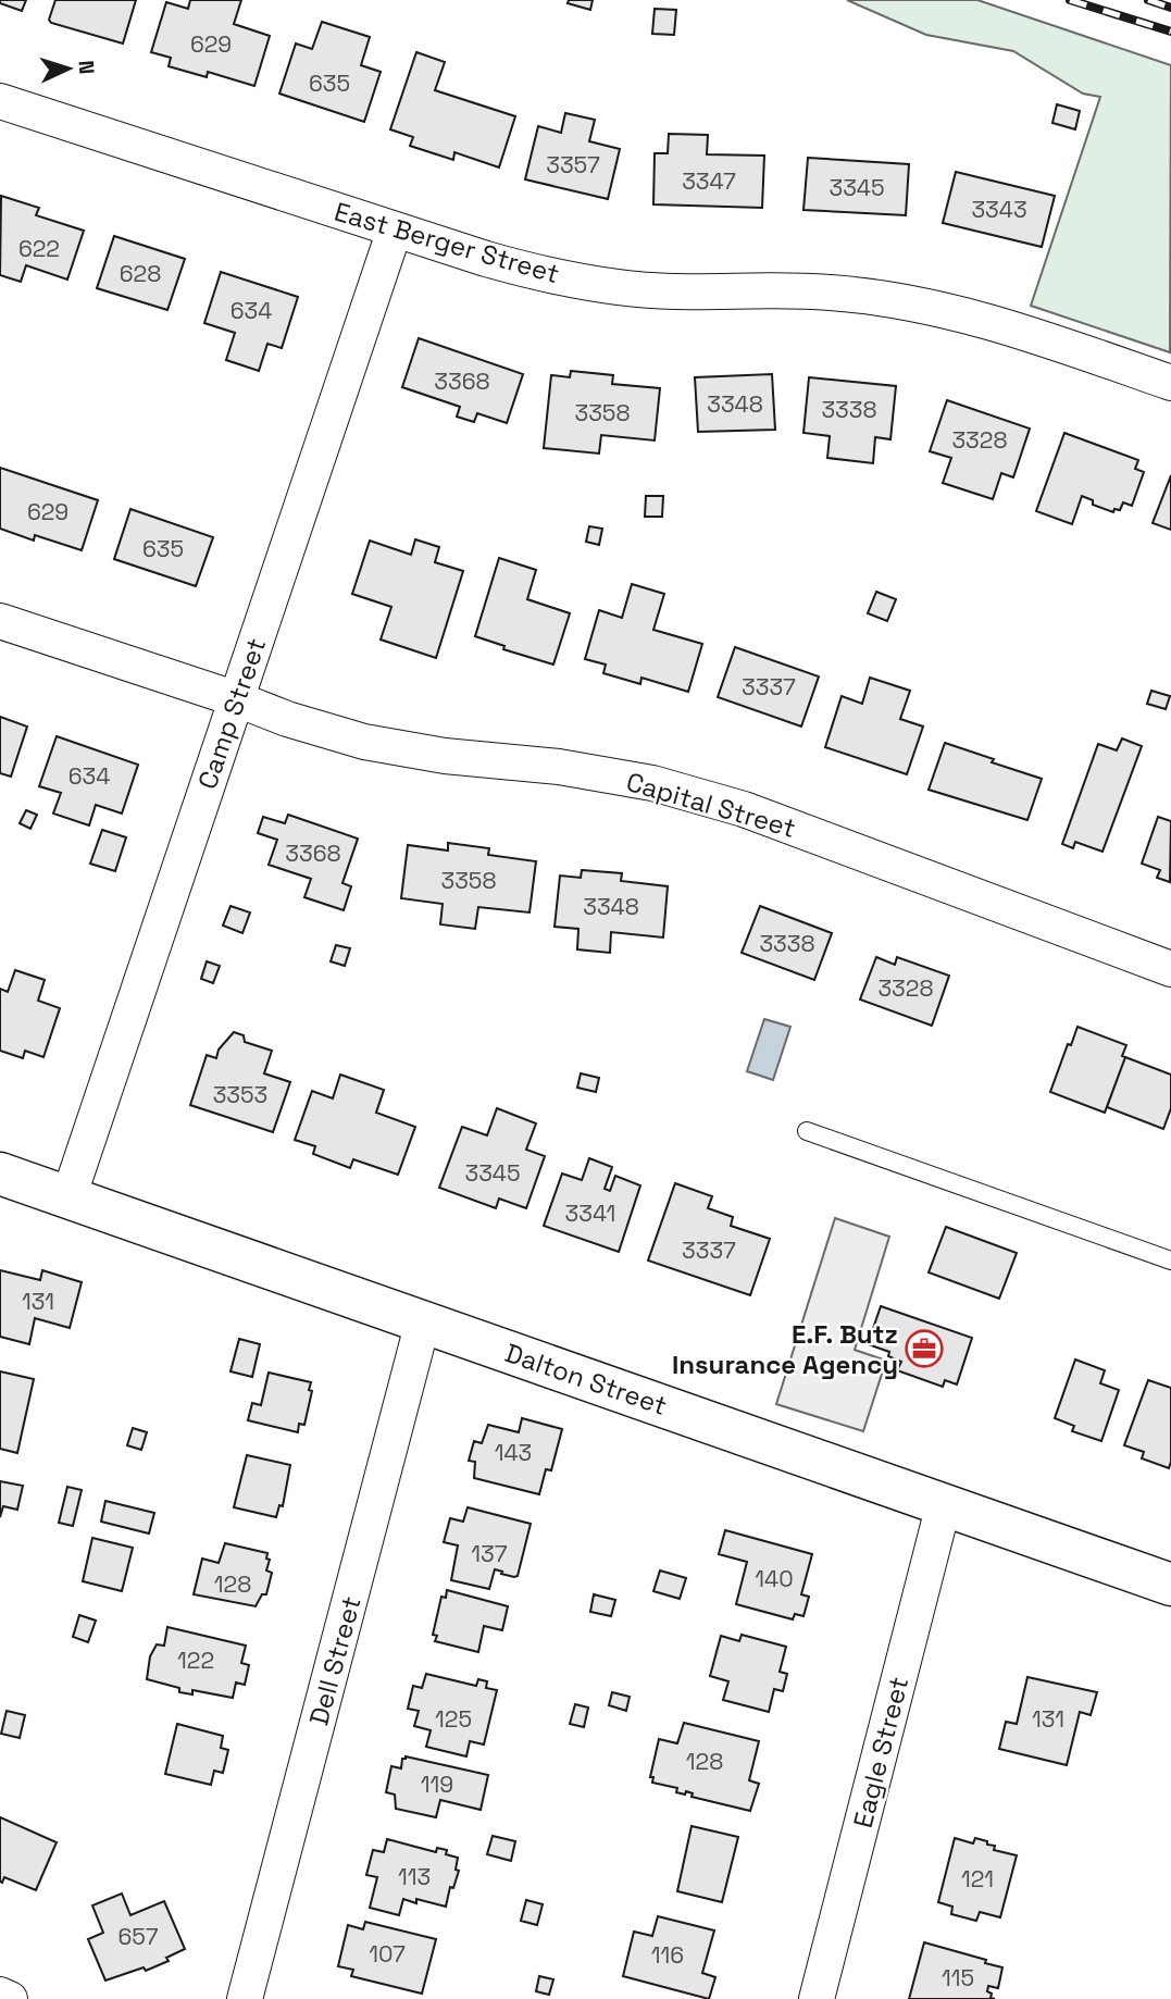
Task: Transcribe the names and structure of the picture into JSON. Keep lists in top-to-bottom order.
{
  "streets": {
    "main road": ["Dalton Street"],
    "street": [
      "East Berger Street",
      "Camp Street",
      "Capital Street",
      "Dell Street",
      "Eagle Street"
    ]
  },
  "crossings": [
    ["East Berger Street", "Camp Street"],
    ["Camp Street", "Capital Street"],
    ["Camp Street", "Dalton Street"],
    ["Dalton Street", "Dell Street"],
    ["Dalton Street", "Eagle Street"]
  ],
  "places": {
    "office": ["E.F. Butz Insurance Agency"]
  },
  "house_numbers": [
    "629",
    "635",
    "3357",
    "3347",
    "3345",
    "3343",
    "622",
    "628",
    "634",
    "3368",
    "3348",
    "3338",
    "3358",
    "3328",
    "629",
    "635",
    "3337",
    "634",
    "3368",
    "3358",
    "3348",
    "3338",
    "3328",
    "3353",
    "3345",
    "3341",
    "3337",
    "131",
    "143",
    "137",
    "140",
    "128",
    "122",
    "125",
    "131",
    "128",
    "119",
    "113",
    "121",
    "657",
    "107",
    "116",
    "115"
  ],
  "north": "right"
}
